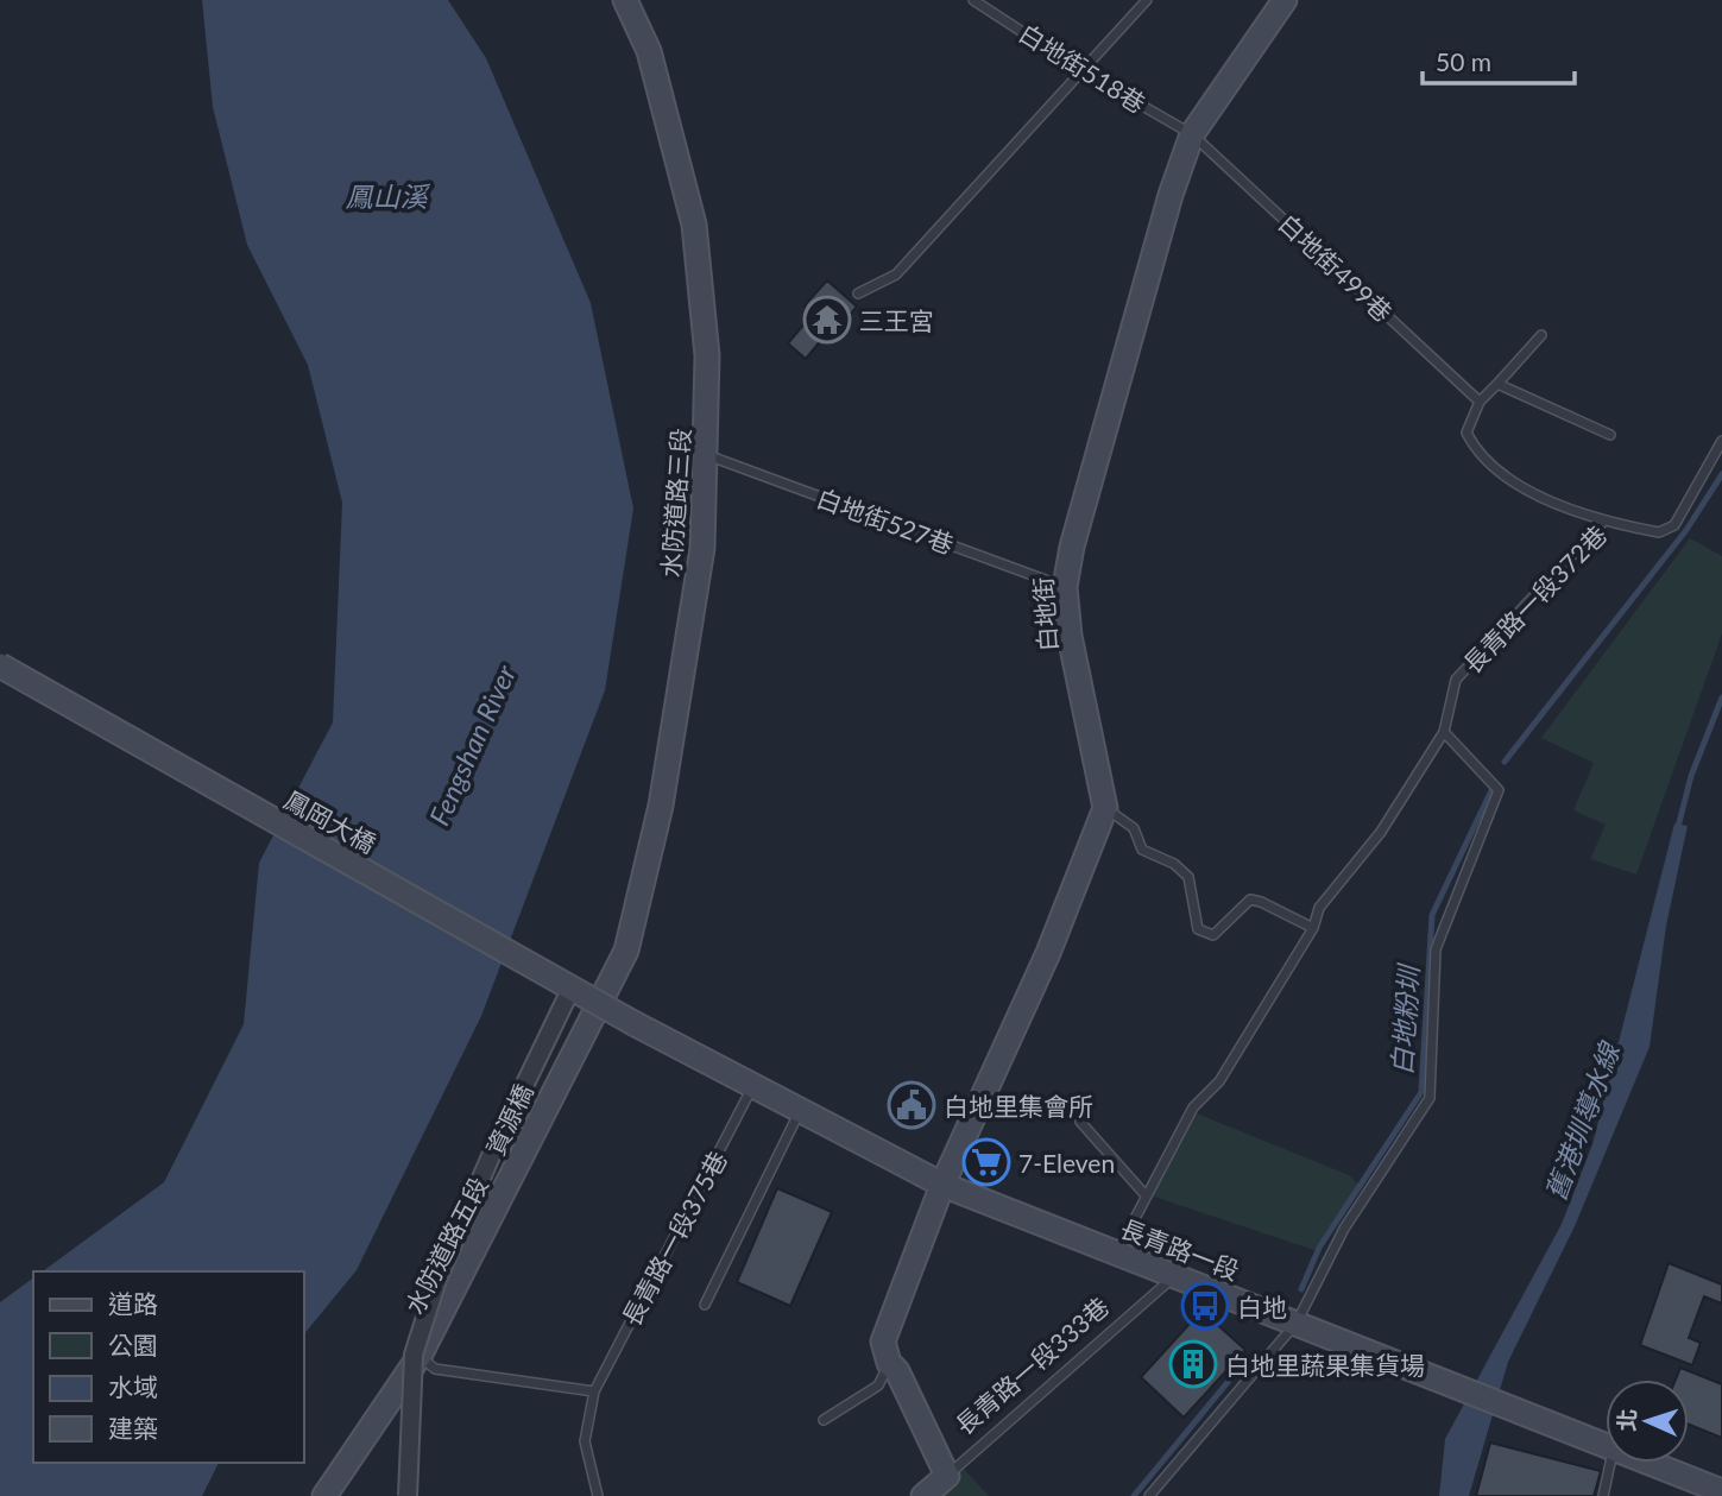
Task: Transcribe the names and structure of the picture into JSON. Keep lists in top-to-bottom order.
{
  "streets": {
    "street": [
      "水防道路三段",
      "白地街",
      "鳳岡大橋",
      "資源橋",
      "水防道路五段",
      "長青路一段",
      "長青路一段333巷"
    ],
    "lane": [
      "白地街518巷",
      "白地街499巷",
      "白地街527巷",
      "長青路一段372巷",
      "長青路一段375巷"
    ]
  },
  "crossings": [
    ["白地街518巷", "白地街499巷"],
    ["白地街518巷", "白地街"],
    ["白地街499巷", "白地街"],
    ["水防道路三段", "白地街527巷"],
    ["水防道路三段", "水防道路五段"],
    ["白地街527巷", "白地街"],
    ["長青路一段372巷", "長青路一段"],
    ["鳳岡大橋", "資源橋"],
    ["鳳岡大橋", "長青路一段"],
    ["長青路一段375巷", "長青路一段"],
    ["長青路一段", "長青路一段333巷"]
  ],
  "water": [
    "鳳山溪",
    "Fengshan River",
    "白地粉圳",
    "舊港圳導水線"
  ],
  "places": {
    "temple": ["三王宮"],
    "public building": ["白地里集會所"],
    "supermarket": ["7-Eleven"],
    "bus stop": ["白地"],
    "building": ["白地里蔬果集貨場"]
  },
  "legend": [
    "道路",
    "公園",
    "水域",
    "建築"
  ],
  "scale_bar": "50 m",
  "north": "left"
}
